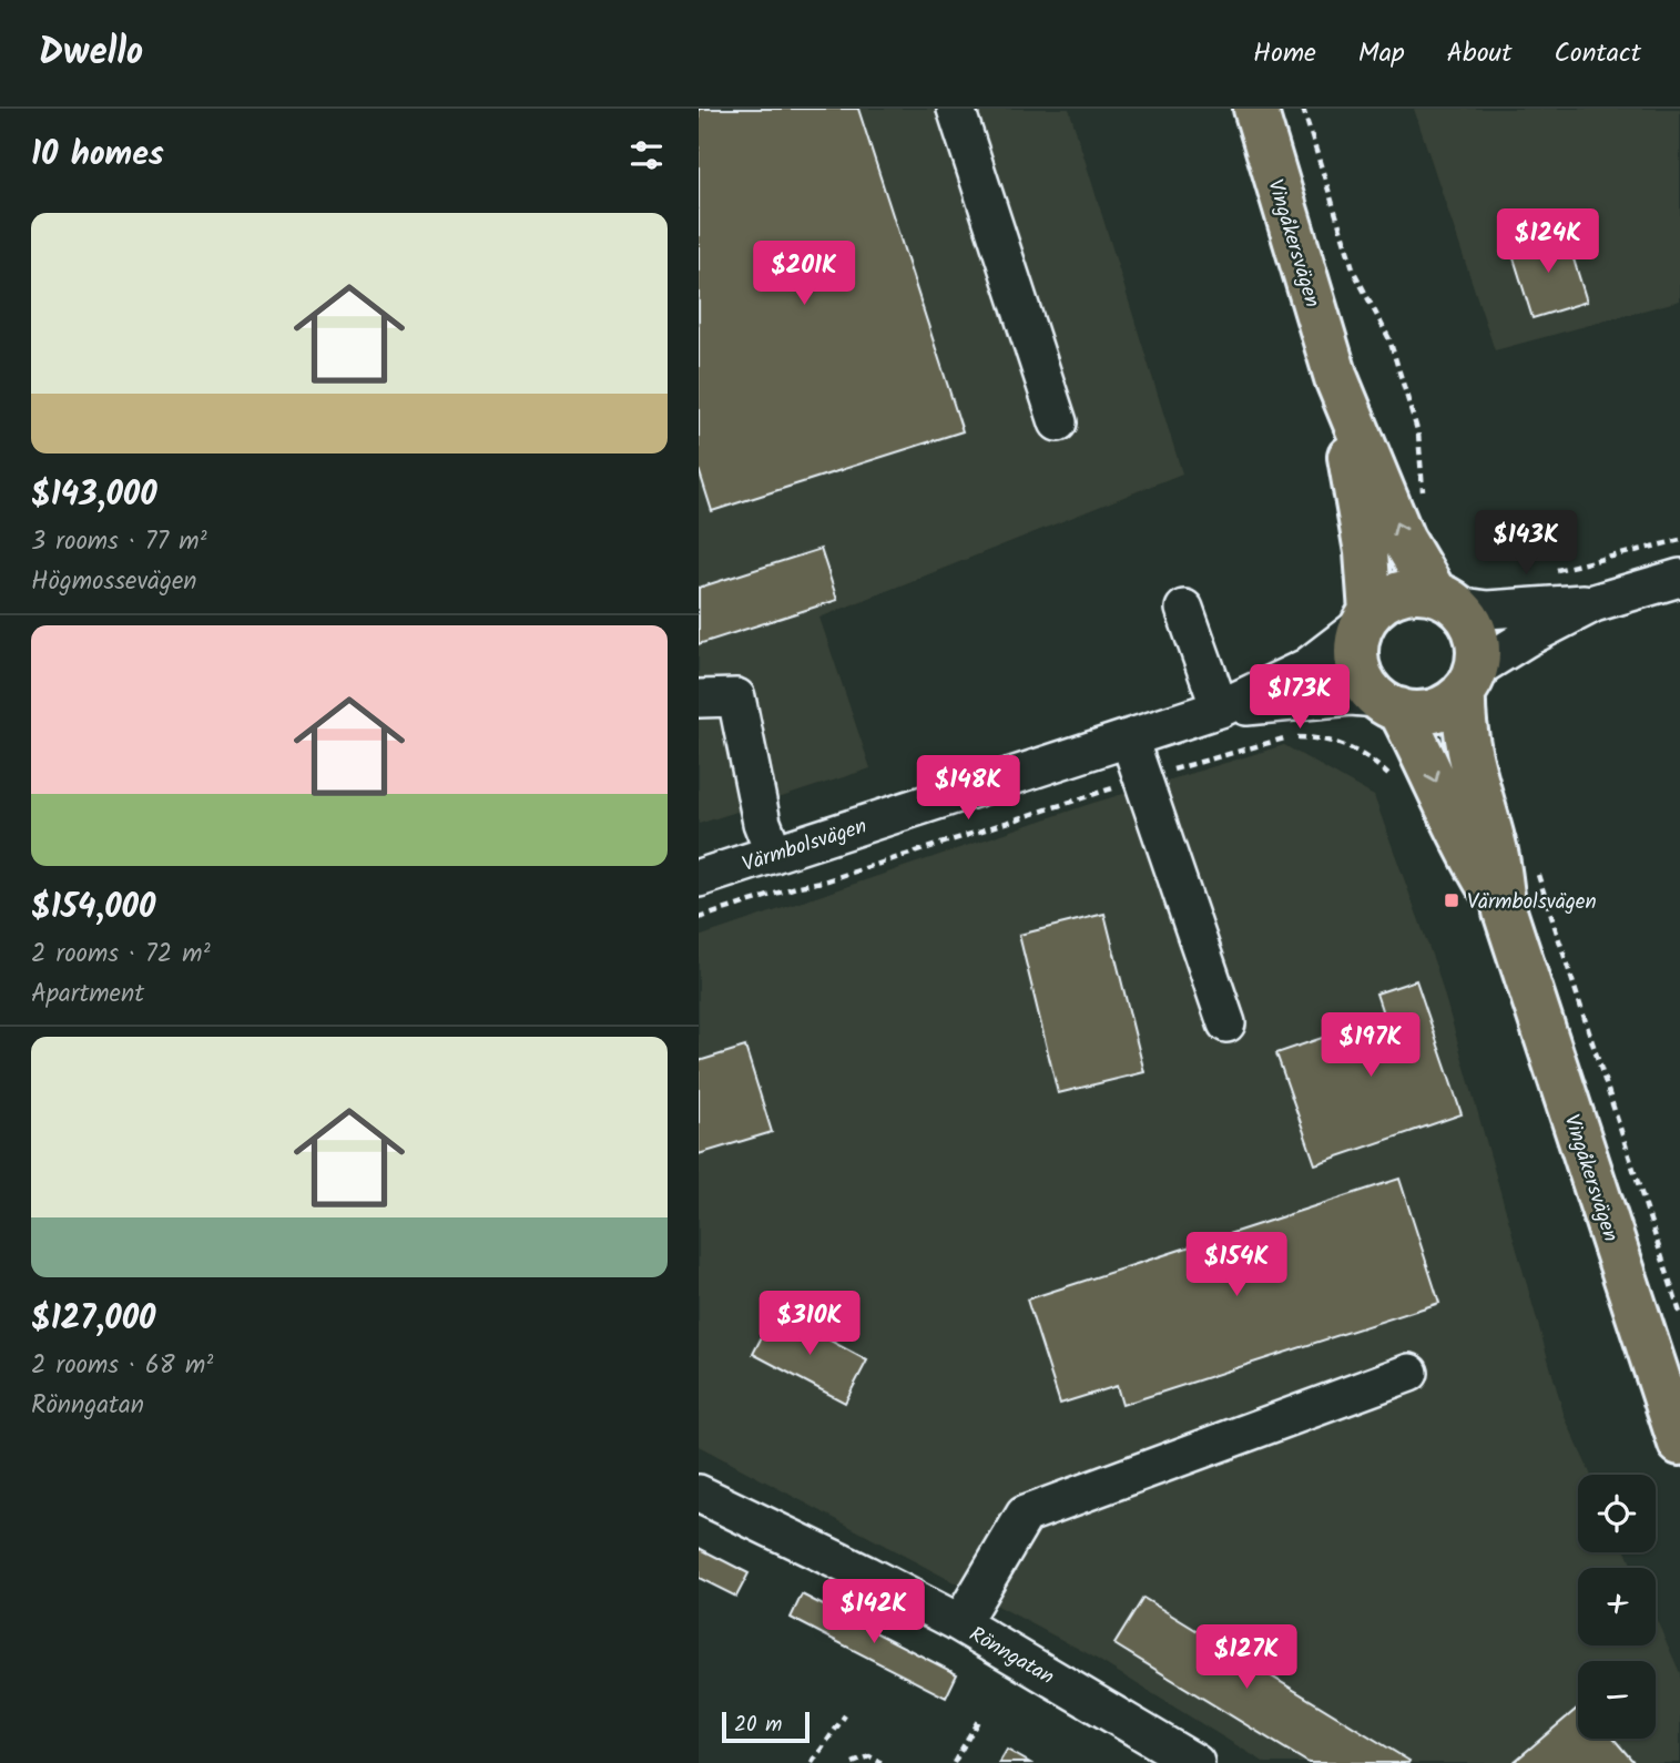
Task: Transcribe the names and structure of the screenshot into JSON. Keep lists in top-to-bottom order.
{
  "streets": {
    "main road": ["Vingåkersvägen"],
    "street": ["Värmbolsvägen", "Rönngatan"]
  },
  "crossings": [
    ["Vingåkersvägen", "Värmbolsvägen"]
  ],
  "places": {
    "transit": ["Värmbolsvägen"]
  },
  "scale_bar": "20 m",
  "page": {
    "header": "Dwello",
    "nav": [
      "Home",
      "Map",
      "About",
      "Contact"
    ],
    "heading": "10 homes",
    "list": [
      {
        "name": "$143,000",
        "note": "3 rooms · 77 m² · Högmossevägen"
      },
      {
        "name": "$154,000",
        "note": "2 rooms · 72 m² · Apartment"
      },
      {
        "name": "$127,000",
        "note": "2 rooms · 68 m² · Rönngatan"
      }
    ],
    "price": [
      "$124K",
      "$201K",
      "$143K",
      "$173K",
      "$148K",
      "$197K",
      "$154K",
      "$310K",
      "$142K",
      "$127K"
    ],
    "map_buttons": ["+", "−"],
    "scale": "20 m"
  }
}
